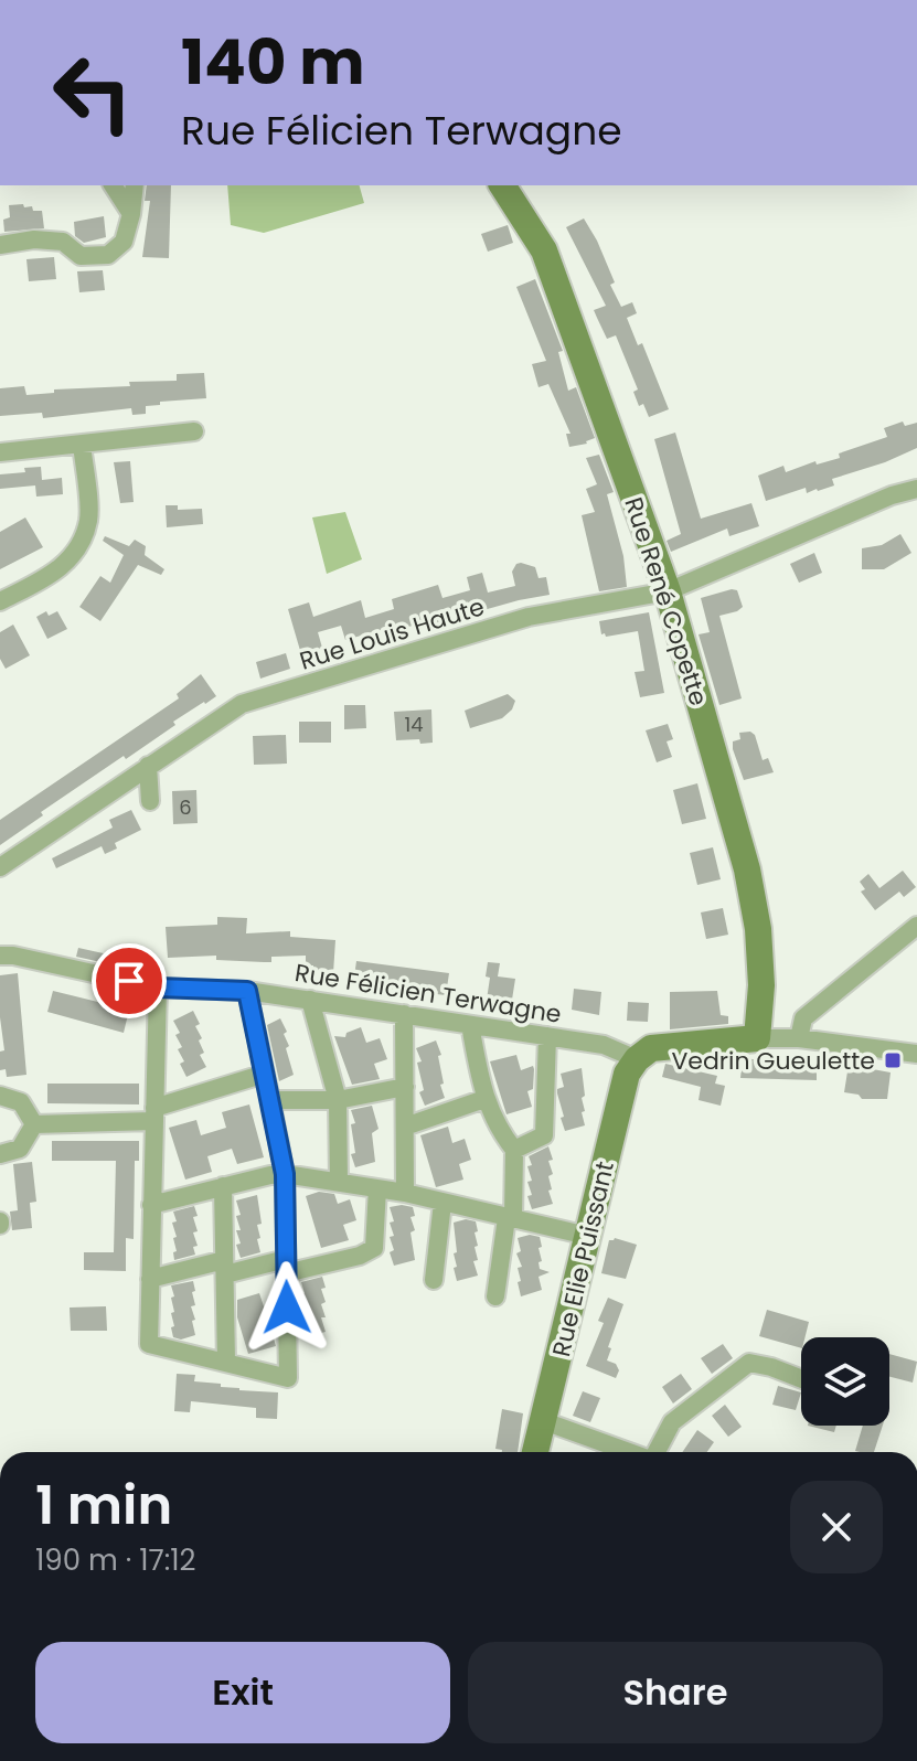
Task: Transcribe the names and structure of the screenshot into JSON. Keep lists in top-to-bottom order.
{
  "streets": {
    "street": [
      "Rue René Copette",
      "Rue Louis Haute",
      "Rue Félicien Terwagne",
      "Rue Elie Puissant"
    ]
  },
  "crossings": [
    ["Rue René Copette", "Rue Louis Haute"],
    ["Rue Félicien Terwagne", "Rue Elie Puissant"]
  ],
  "places": {
    "transit": ["Vedrin Gueulette"]
  },
  "house_numbers": ["14", "6"],
  "page": {
    "turn": ["140 m", "Rue Félicien Terwagne"],
    "heading": ["1 min", "190 m · 17:12"],
    "buttons": ["Exit", "Share"]
  }
}
